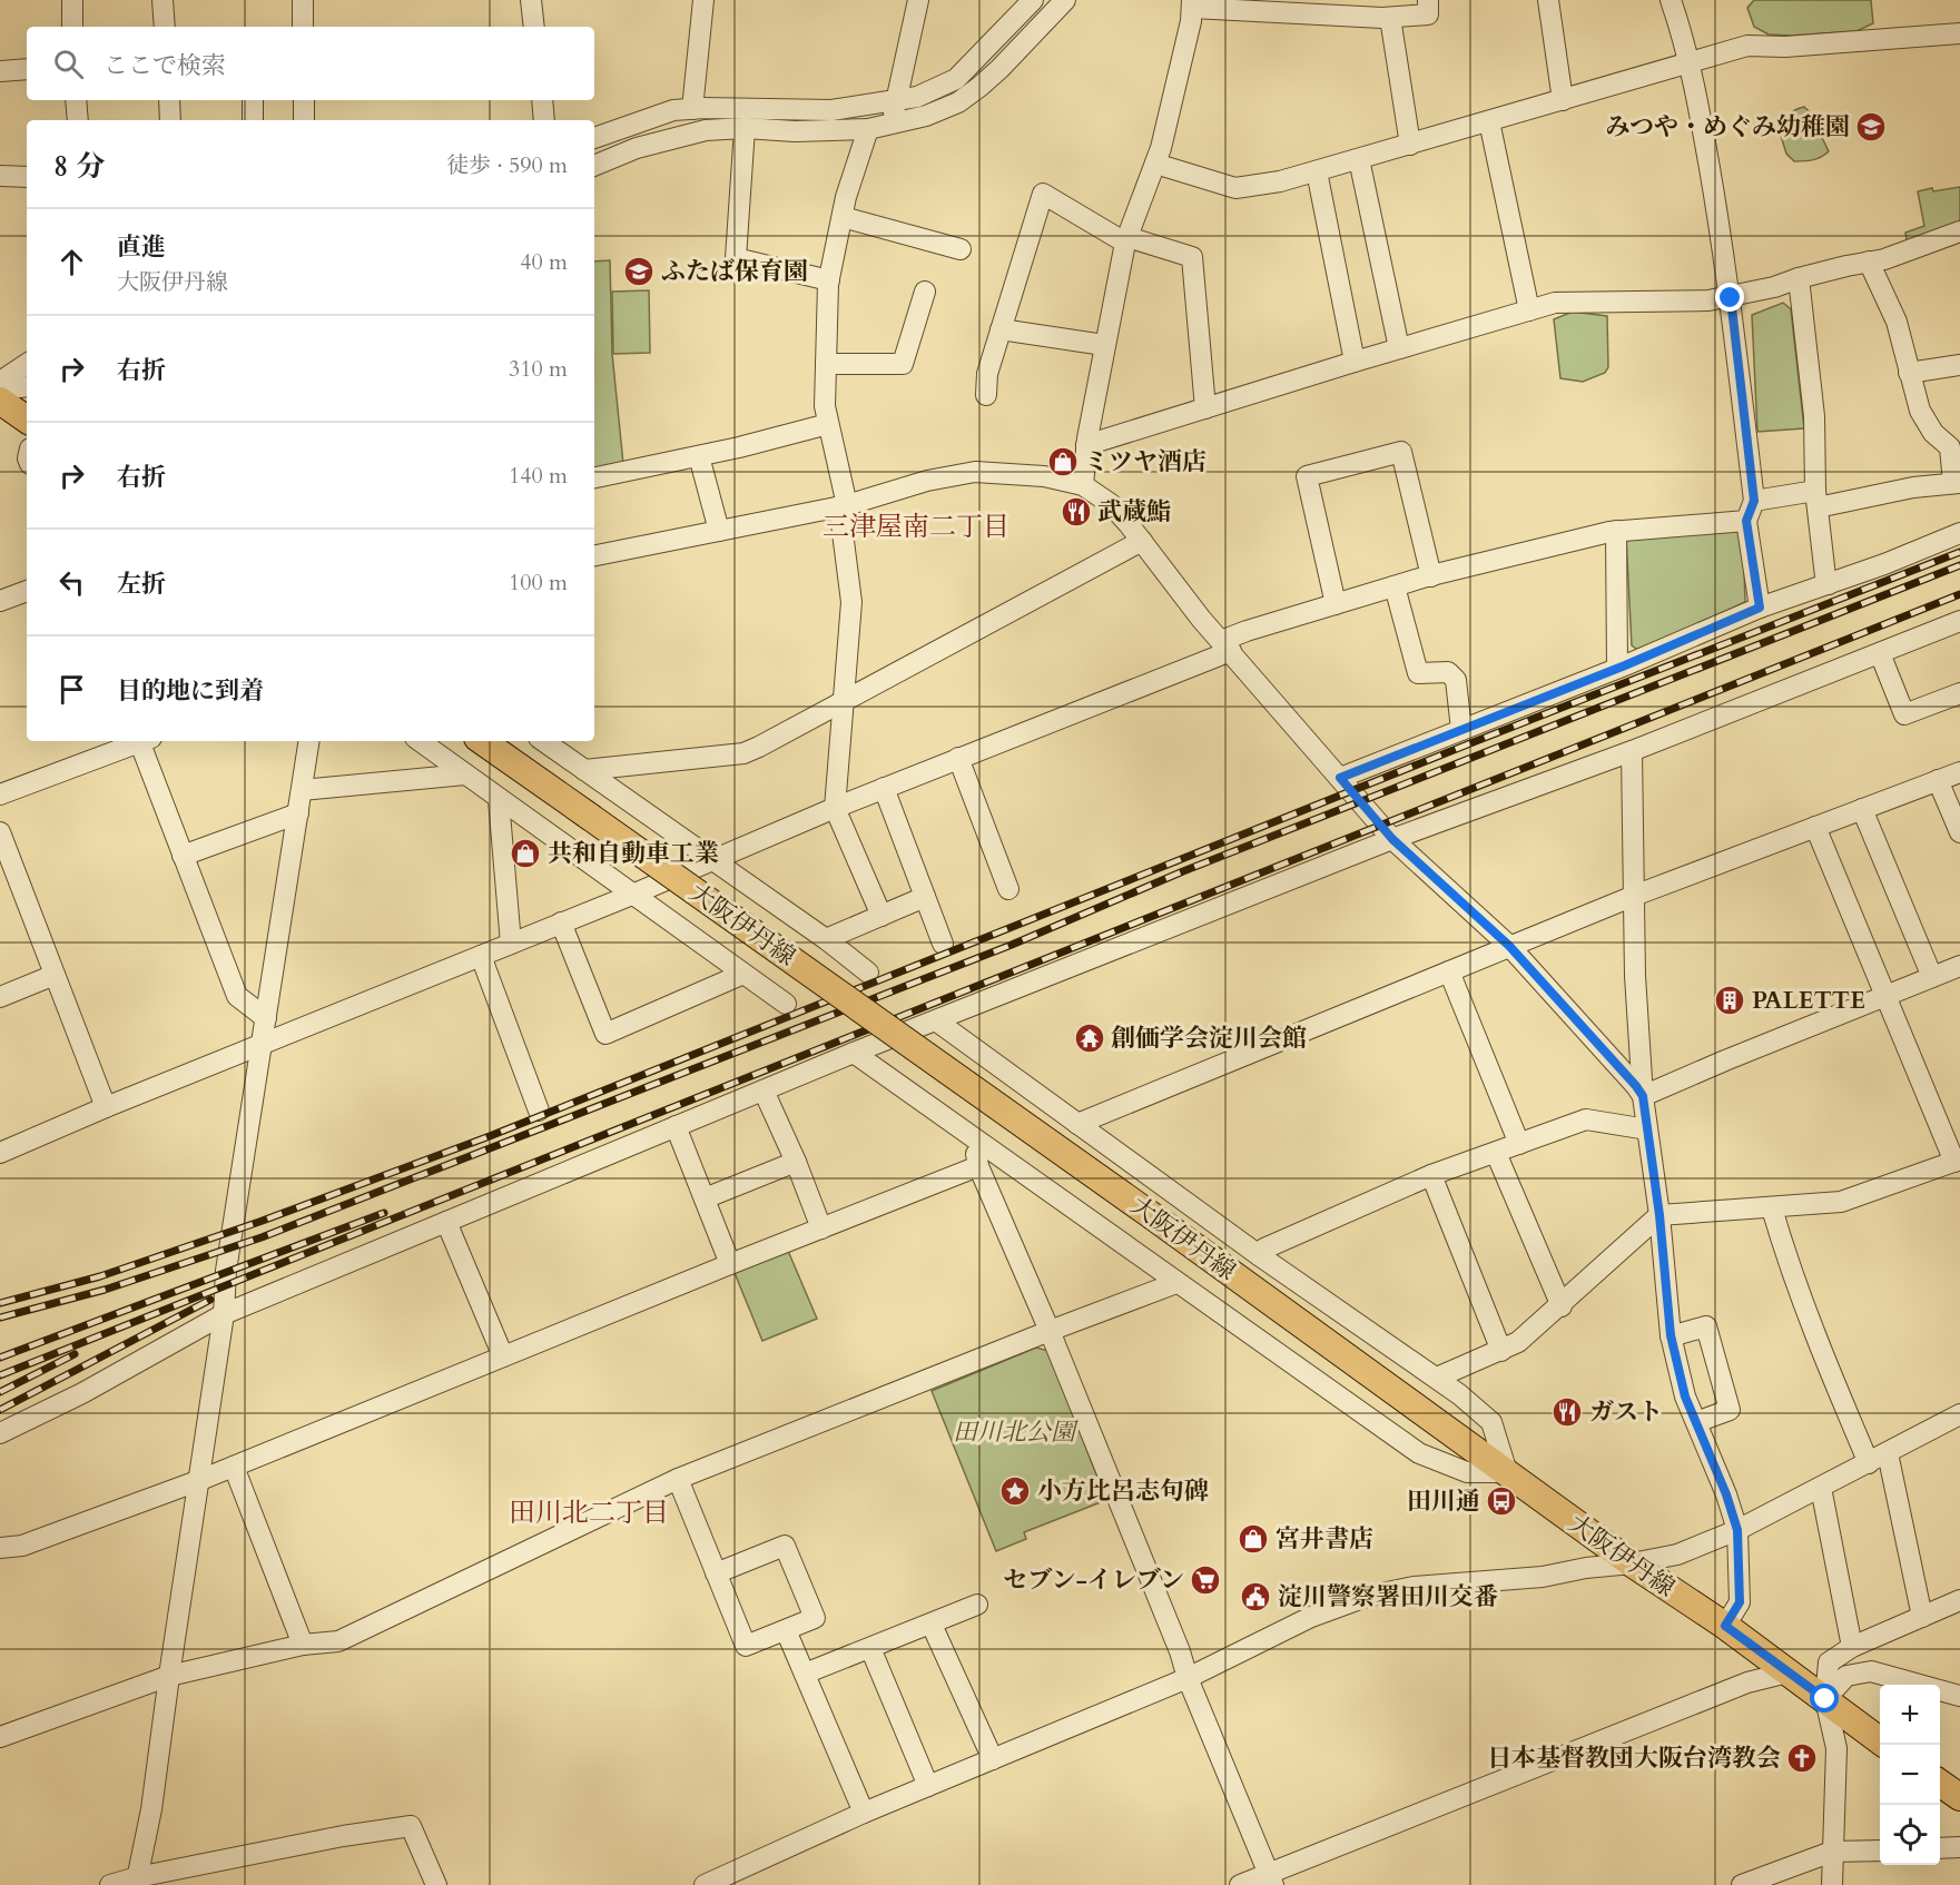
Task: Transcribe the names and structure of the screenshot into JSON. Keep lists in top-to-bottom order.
{
  "streets": {
    "main road": ["大阪伊丹線"]
  },
  "districts": ["三津屋南二丁目", "田川北二丁目"],
  "parks": ["田川北公園"],
  "places": {
    "school or university": ["みつや・めぐみ幼稚園", "ふたば保育園"],
    "shop": ["ミツヤ酒店", "共和自動車工業", "宮井書店"],
    "restaurant": ["武蔵鮨", "ガスト"],
    "building": ["PALETTE"],
    "temple": ["創価学会淀川会館"],
    "place": ["小方比呂志句碑"],
    "bus stop": ["田川通"],
    "supermarket": ["セブン-イレブン"],
    "public building": ["淀川警察署田川交番"],
    "church": ["日本基督教団大阪台湾教会"]
  },
  "page": {
    "search": "ここで検索",
    "heading": ["8 分", "徒歩 · 590 m"],
    "list": [
      ["直進", "大阪伊丹線", "40 m"],
      ["右折", "310 m"],
      ["右折", "140 m"],
      ["左折", "100 m"],
      "目的地に到着"
    ],
    "map_buttons": ["+", "−"]
  }
}
